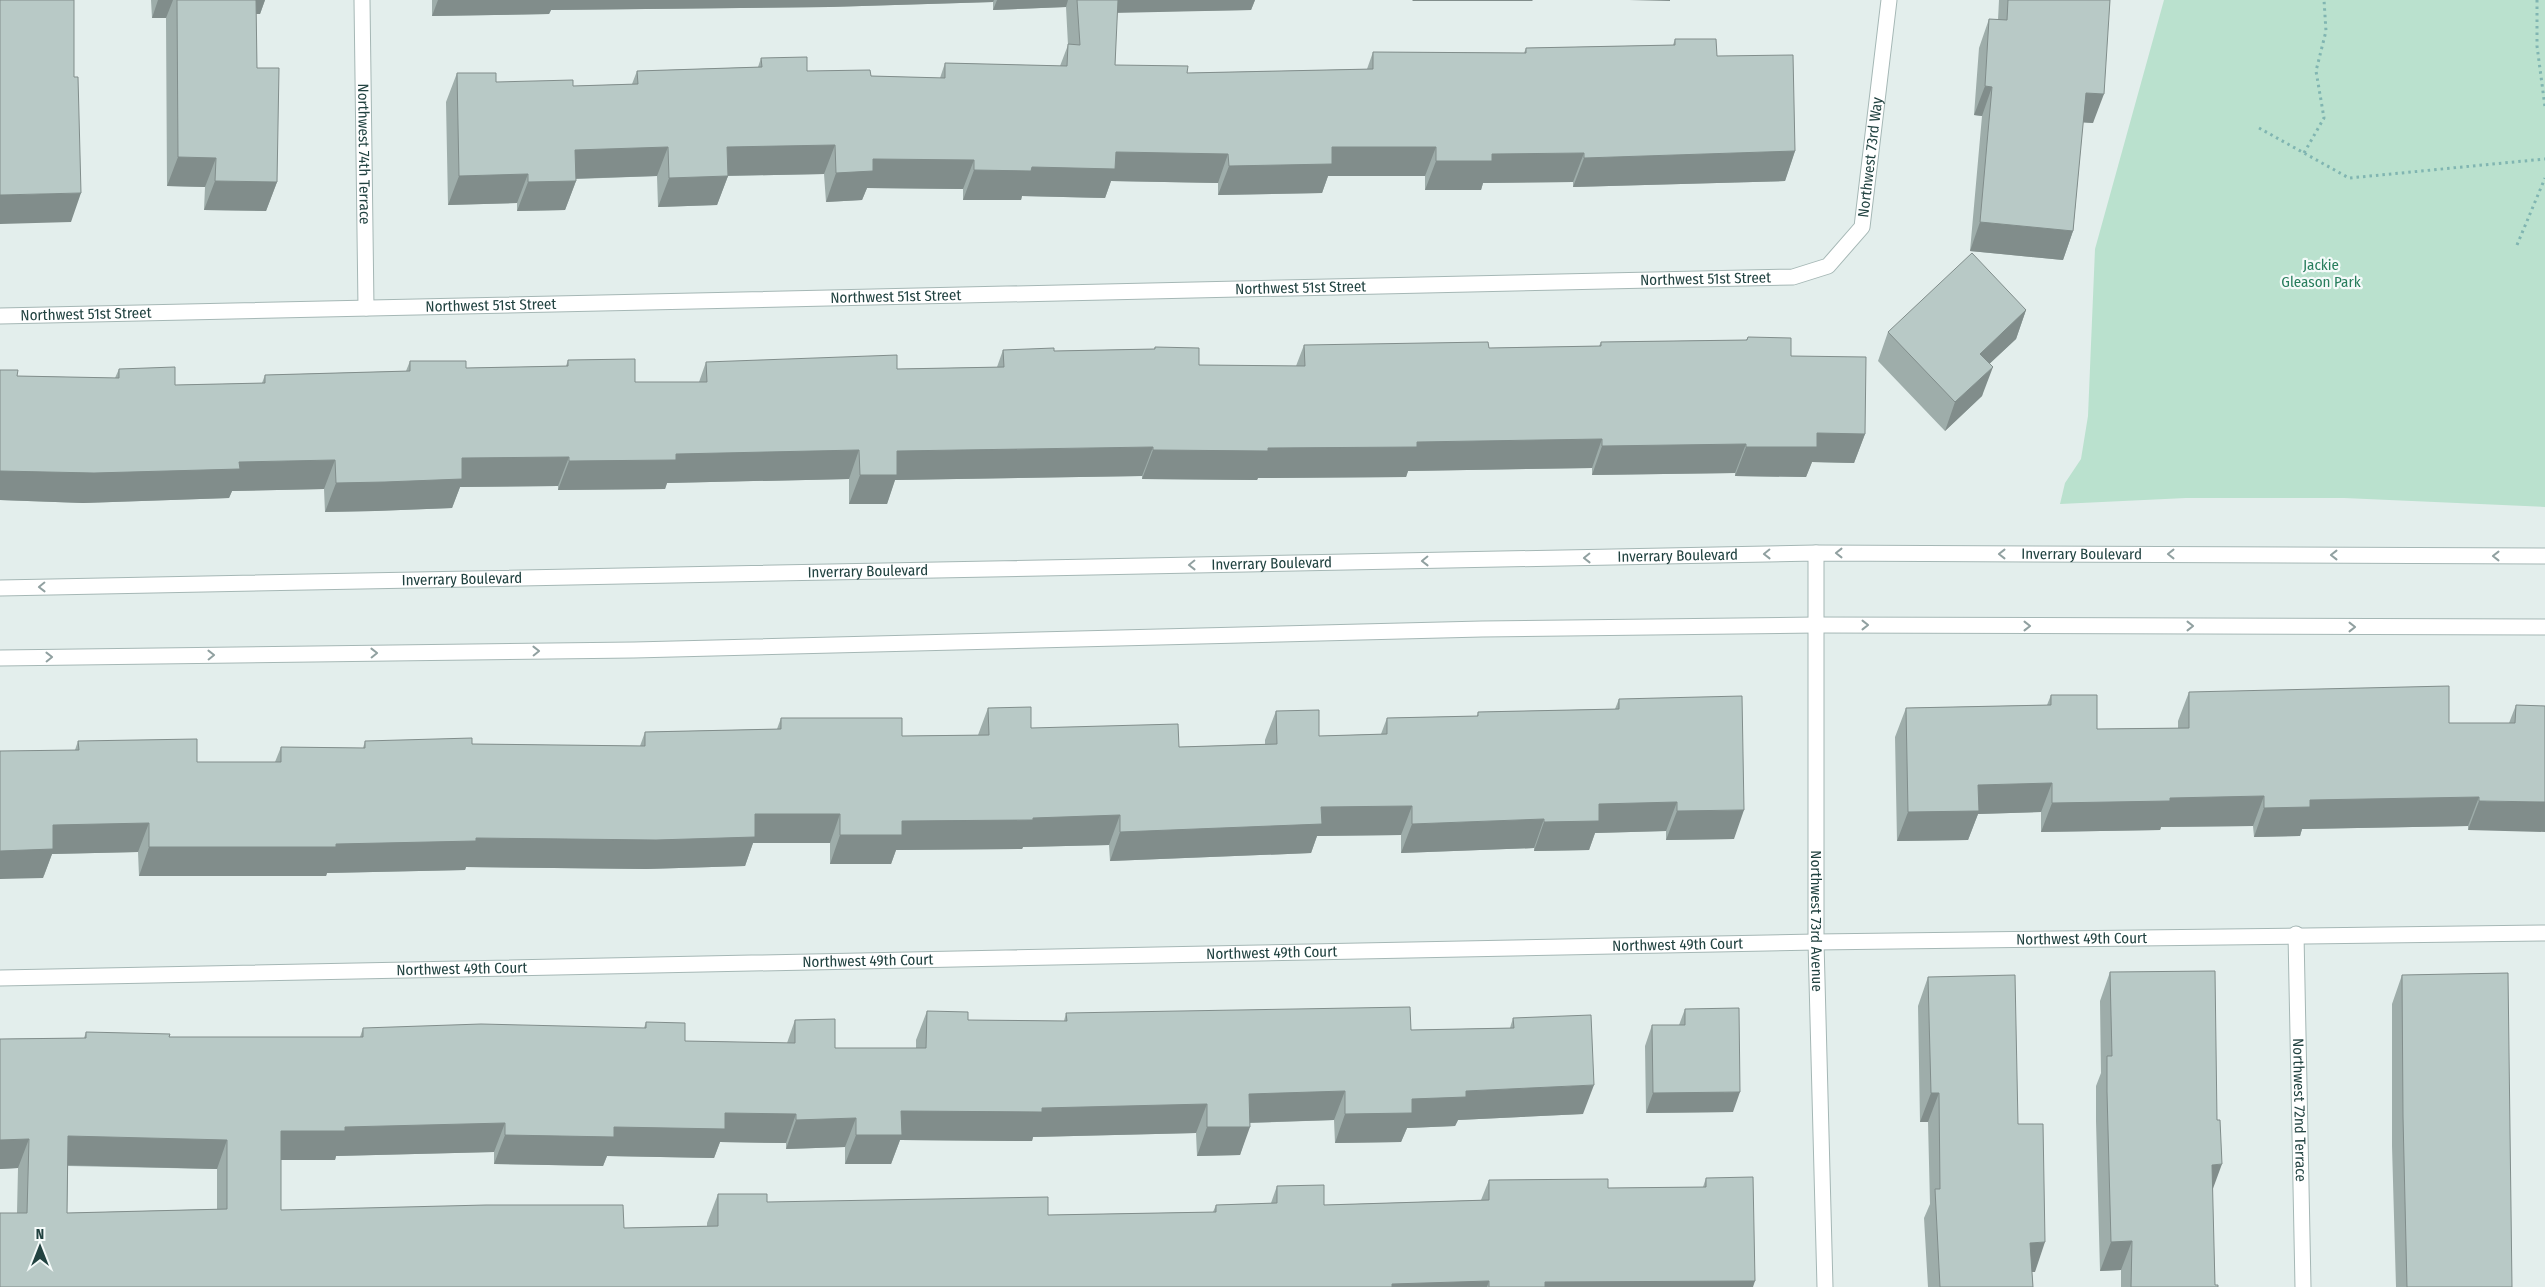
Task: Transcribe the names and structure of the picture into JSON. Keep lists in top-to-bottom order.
{
  "streets": {
    "street": [
      "Northwest 74th Terrace",
      "Northwest 73rd Way",
      "Northwest 51st Street",
      "Inverrary Boulevard",
      "Northwest 73rd Avenue",
      "Northwest 49th Court",
      "Northwest 72nd Terrace"
    ]
  },
  "crossings": [
    ["Northwest 74th Terrace", "Northwest 51st Street"],
    ["Northwest 73rd Way", "Northwest 51st Street"],
    ["Inverrary Boulevard", "Northwest 73rd Avenue"],
    ["Northwest 73rd Avenue", "Northwest 49th Court"],
    ["Northwest 49th Court", "Northwest 72nd Terrace"]
  ],
  "parks": ["Jackie Gleason Park"],
  "north": "top"
}
